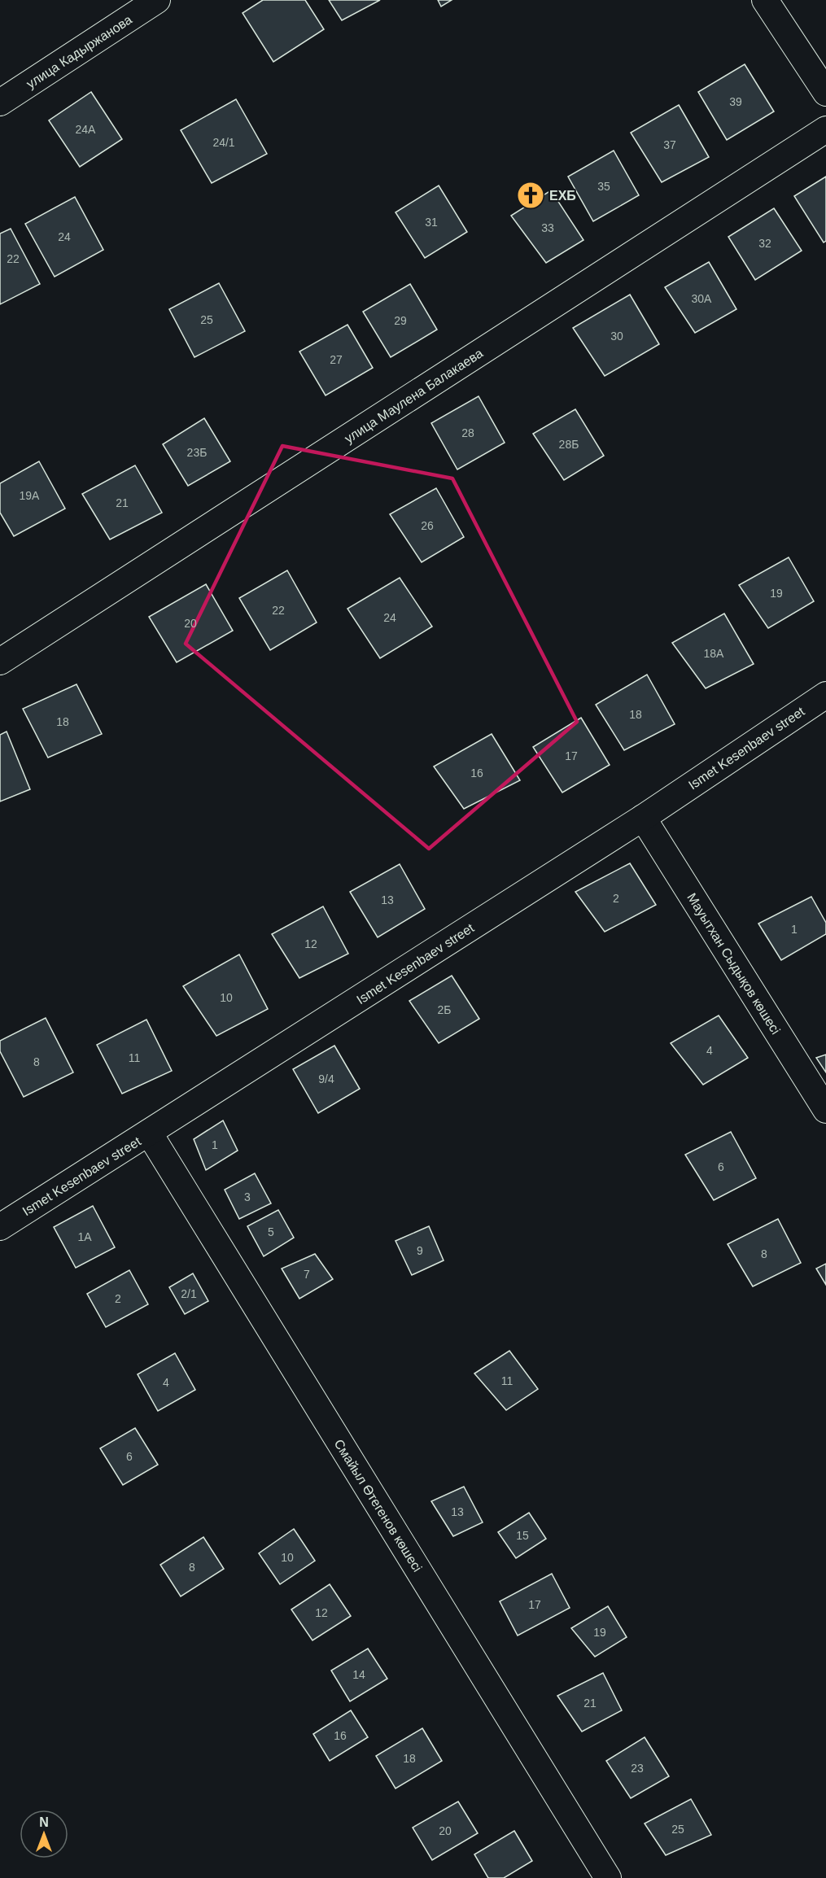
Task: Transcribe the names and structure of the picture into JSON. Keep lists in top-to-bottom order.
{
  "streets": {
    "street": [
      "улица Кадыржанова",
      "улица Маулена Балакаева",
      "Ismet Kesenbaev street",
      "Мауытхан Сыдықов көшесі",
      "Смайыл Өтегенов көшесі"
    ]
  },
  "crossings": [
    ["Ismet Kesenbaev street", "Мауытхан Сыдықов көшесі"],
    ["Ismet Kesenbaev street", "Смайыл Өтегенов көшесі"]
  ],
  "places": {
    "church": ["ЕХБ"]
  },
  "house_numbers": [
    "39",
    "24А",
    "24/1",
    "37",
    "35",
    "31",
    "33",
    "24",
    "32",
    "22",
    "30А",
    "25",
    "29",
    "30",
    "27",
    "28",
    "28Б",
    "23Б",
    "19А",
    "21",
    "26",
    "19",
    "22",
    "24",
    "20",
    "18А",
    "18",
    "18",
    "17",
    "16",
    "2",
    "13",
    "1",
    "12",
    "10",
    "2Б",
    "4",
    "11",
    "8",
    "9/4",
    "1",
    "6",
    "3",
    "5",
    "1А",
    "9",
    "8",
    "7",
    "2/1",
    "2",
    "11",
    "4",
    "6",
    "13",
    "15",
    "10",
    "8",
    "17",
    "12",
    "19",
    "14",
    "21",
    "16",
    "18",
    "23",
    "25",
    "20"
  ],
  "north": "top"
}
